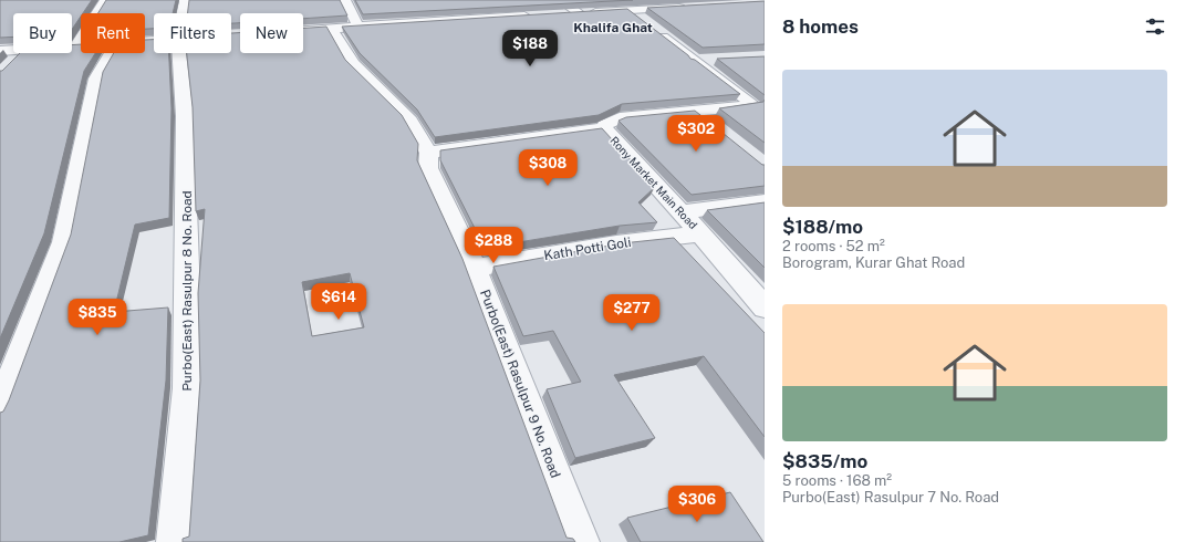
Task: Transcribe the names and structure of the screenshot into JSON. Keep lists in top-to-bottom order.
{
  "streets": {
    "street": [
      "Rony Market Main Road",
      "Kath Potti Goli",
      "Purbo(East) Rasulpur 8 No. Road",
      "Purbo(East) Rasulpur 9 No. Road"
    ]
  },
  "crossings": [
    ["Rony Market Main Road", "Kath Potti Goli"],
    ["Kath Potti Goli", "Purbo(East) Rasulpur 9 No. Road"]
  ],
  "districts": ["Khalifa Ghat"],
  "page": {
    "heading": "8 homes",
    "chip": [
      "Buy",
      "Rent",
      "Filters",
      "New"
    ],
    "price": [
      "$188",
      "$302",
      "$308",
      "$288",
      "$614",
      "$277",
      "$835",
      "$306"
    ],
    "list": [
      {
        "name": "$188/mo",
        "note": "2 rooms · 52 m² · Borogram, Kurar Ghat Road"
      },
      {
        "name": "$835/mo",
        "note": "5 rooms · 168 m² · Purbo(East) Rasulpur 7 No. Road"
      }
    ]
  }
}
